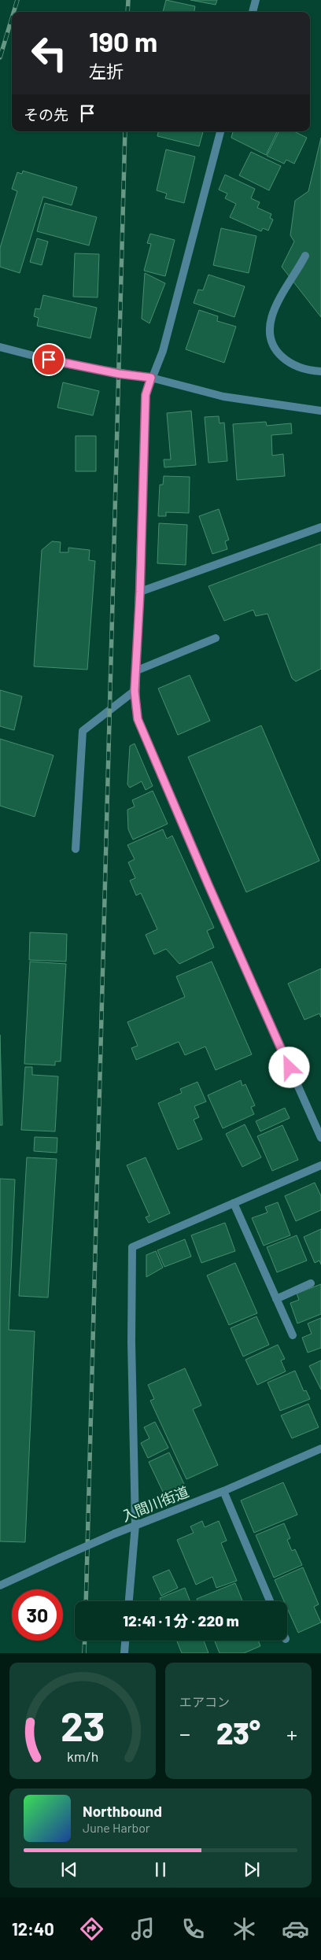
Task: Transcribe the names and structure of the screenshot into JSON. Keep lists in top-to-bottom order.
{
  "streets": {
    "street": ["入間川街道"]
  },
  "page": {
    "turn": ["190 m", "左折"],
    "then": "その先",
    "limit": "30",
    "trip": "12:41 · 1 分 · 220 m",
    "tile": "エアコン",
    "heat": ["−", "23°", "+"],
    "song": ["Northbound", "June Harbor"],
    "tabs": "12:40",
    "gauge": ["23", "km/h"]
  }
}
